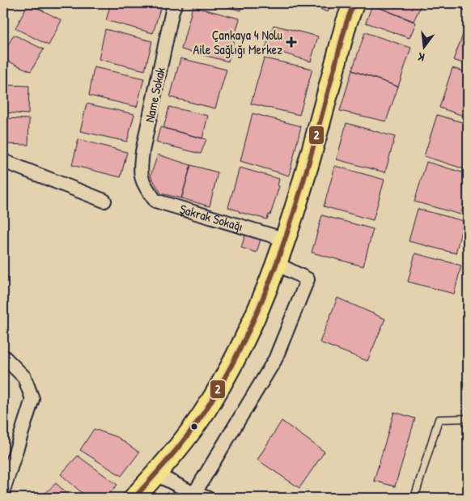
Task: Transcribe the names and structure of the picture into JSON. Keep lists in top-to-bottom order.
{
  "streets": {
    "street": ["Name Sokak", "Şakrak Sokağı"]
  },
  "crossings": [
    ["Name Sokak", "Şakrak Sokağı"]
  ],
  "places": {
    "health": ["Çankaya 4 Nolu Aile Sağlığı Merkez"]
  },
  "lines": ["transit line 2"],
  "north": "bottom"
}
